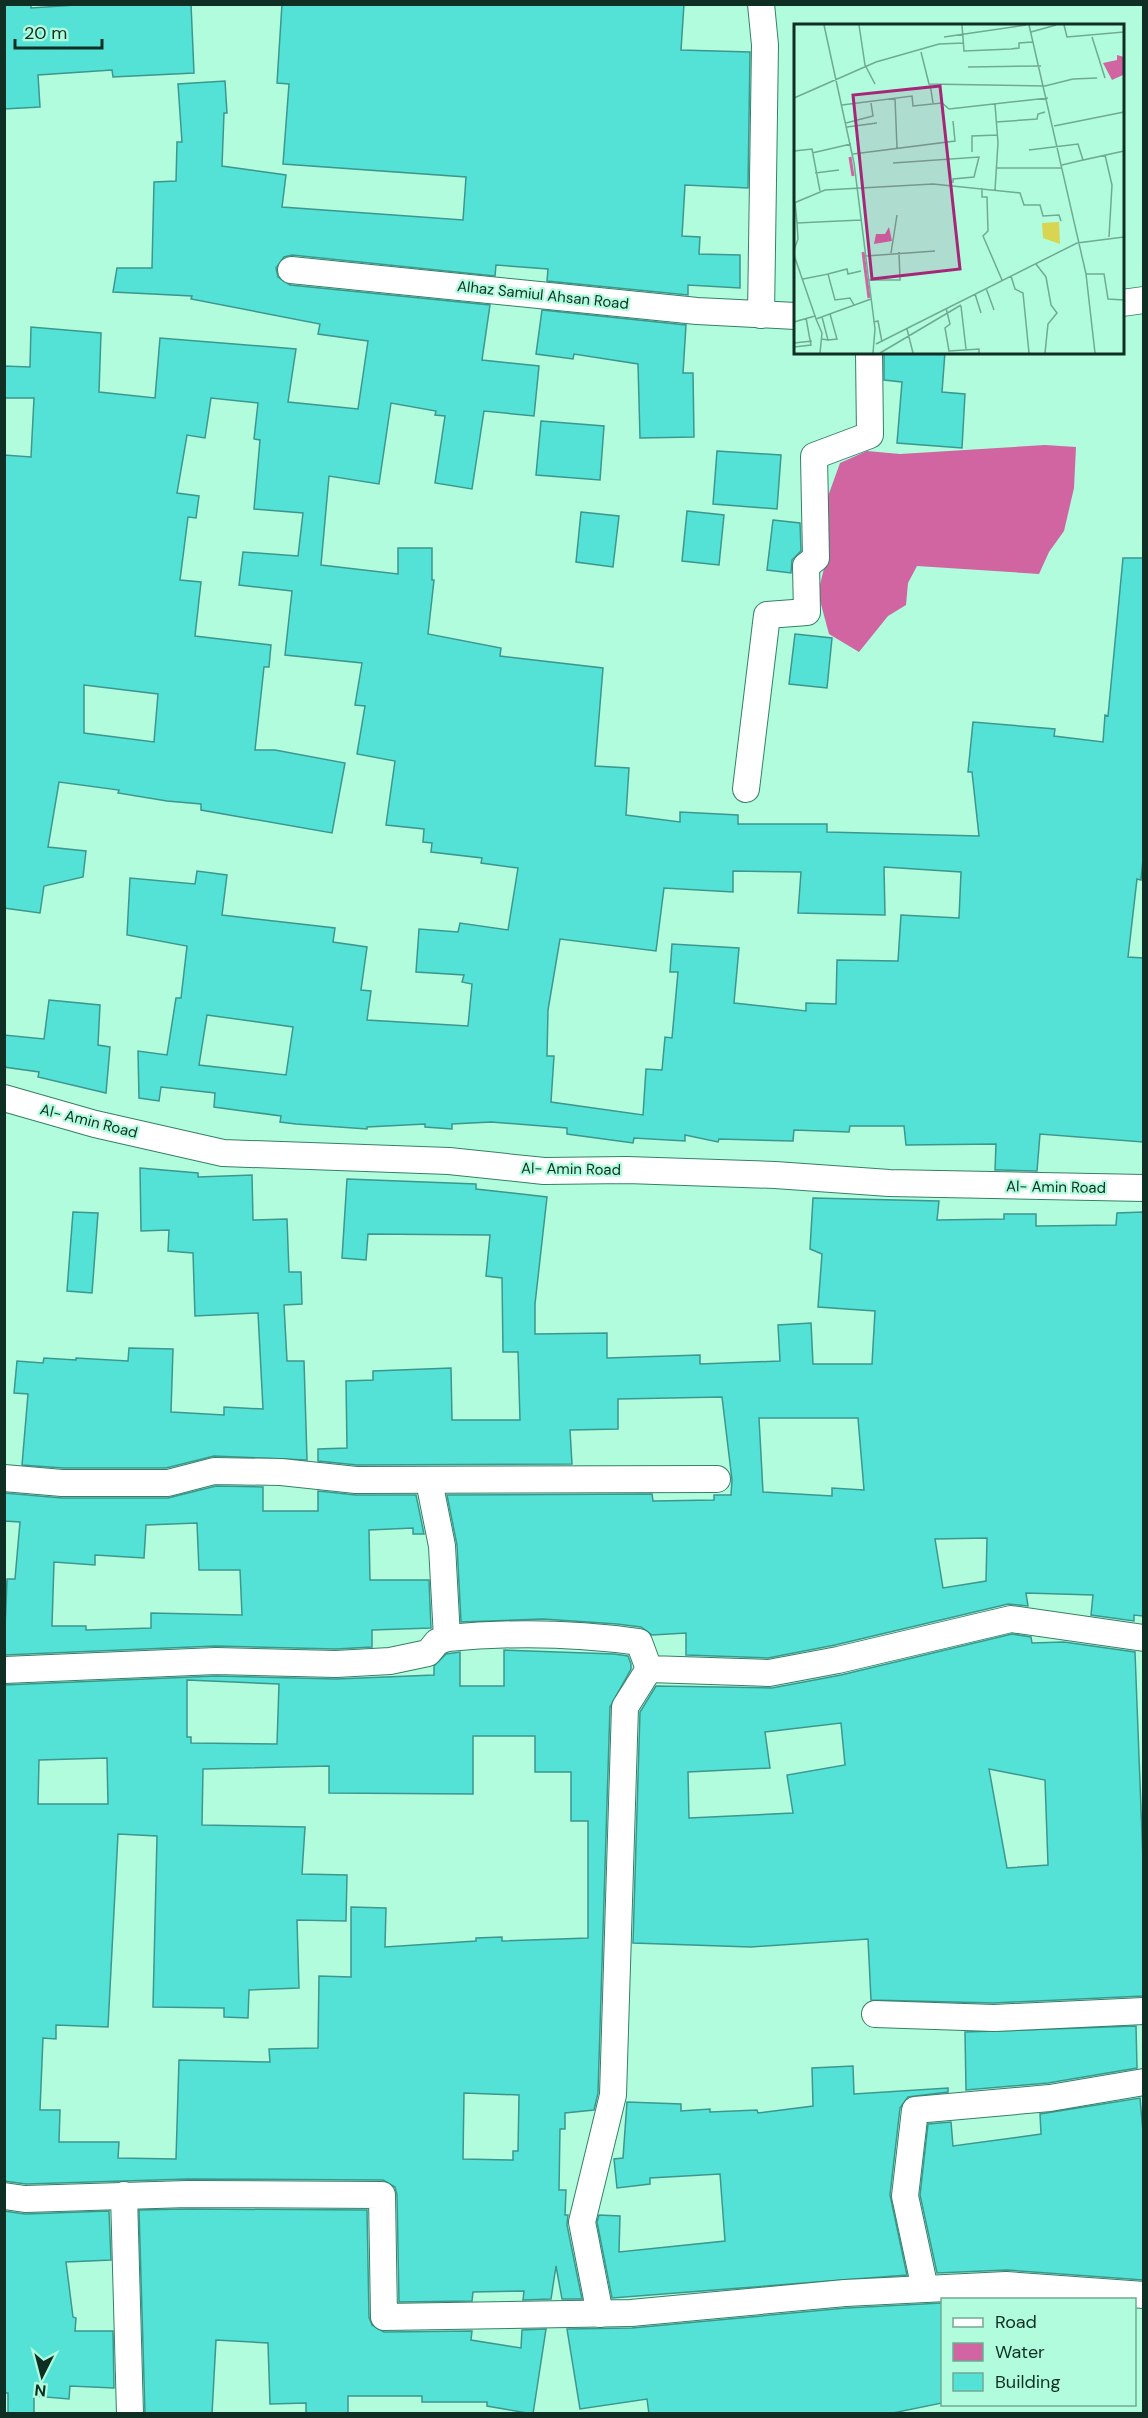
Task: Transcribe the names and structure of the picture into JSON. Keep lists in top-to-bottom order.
{
  "streets": {
    "street": ["Alhaz Samiul Ahsan Road", "Al- Amin Road"]
  },
  "legend": ["Road", "Water", "Building"],
  "scale_bar": "20 m",
  "north": "bottom"
}
